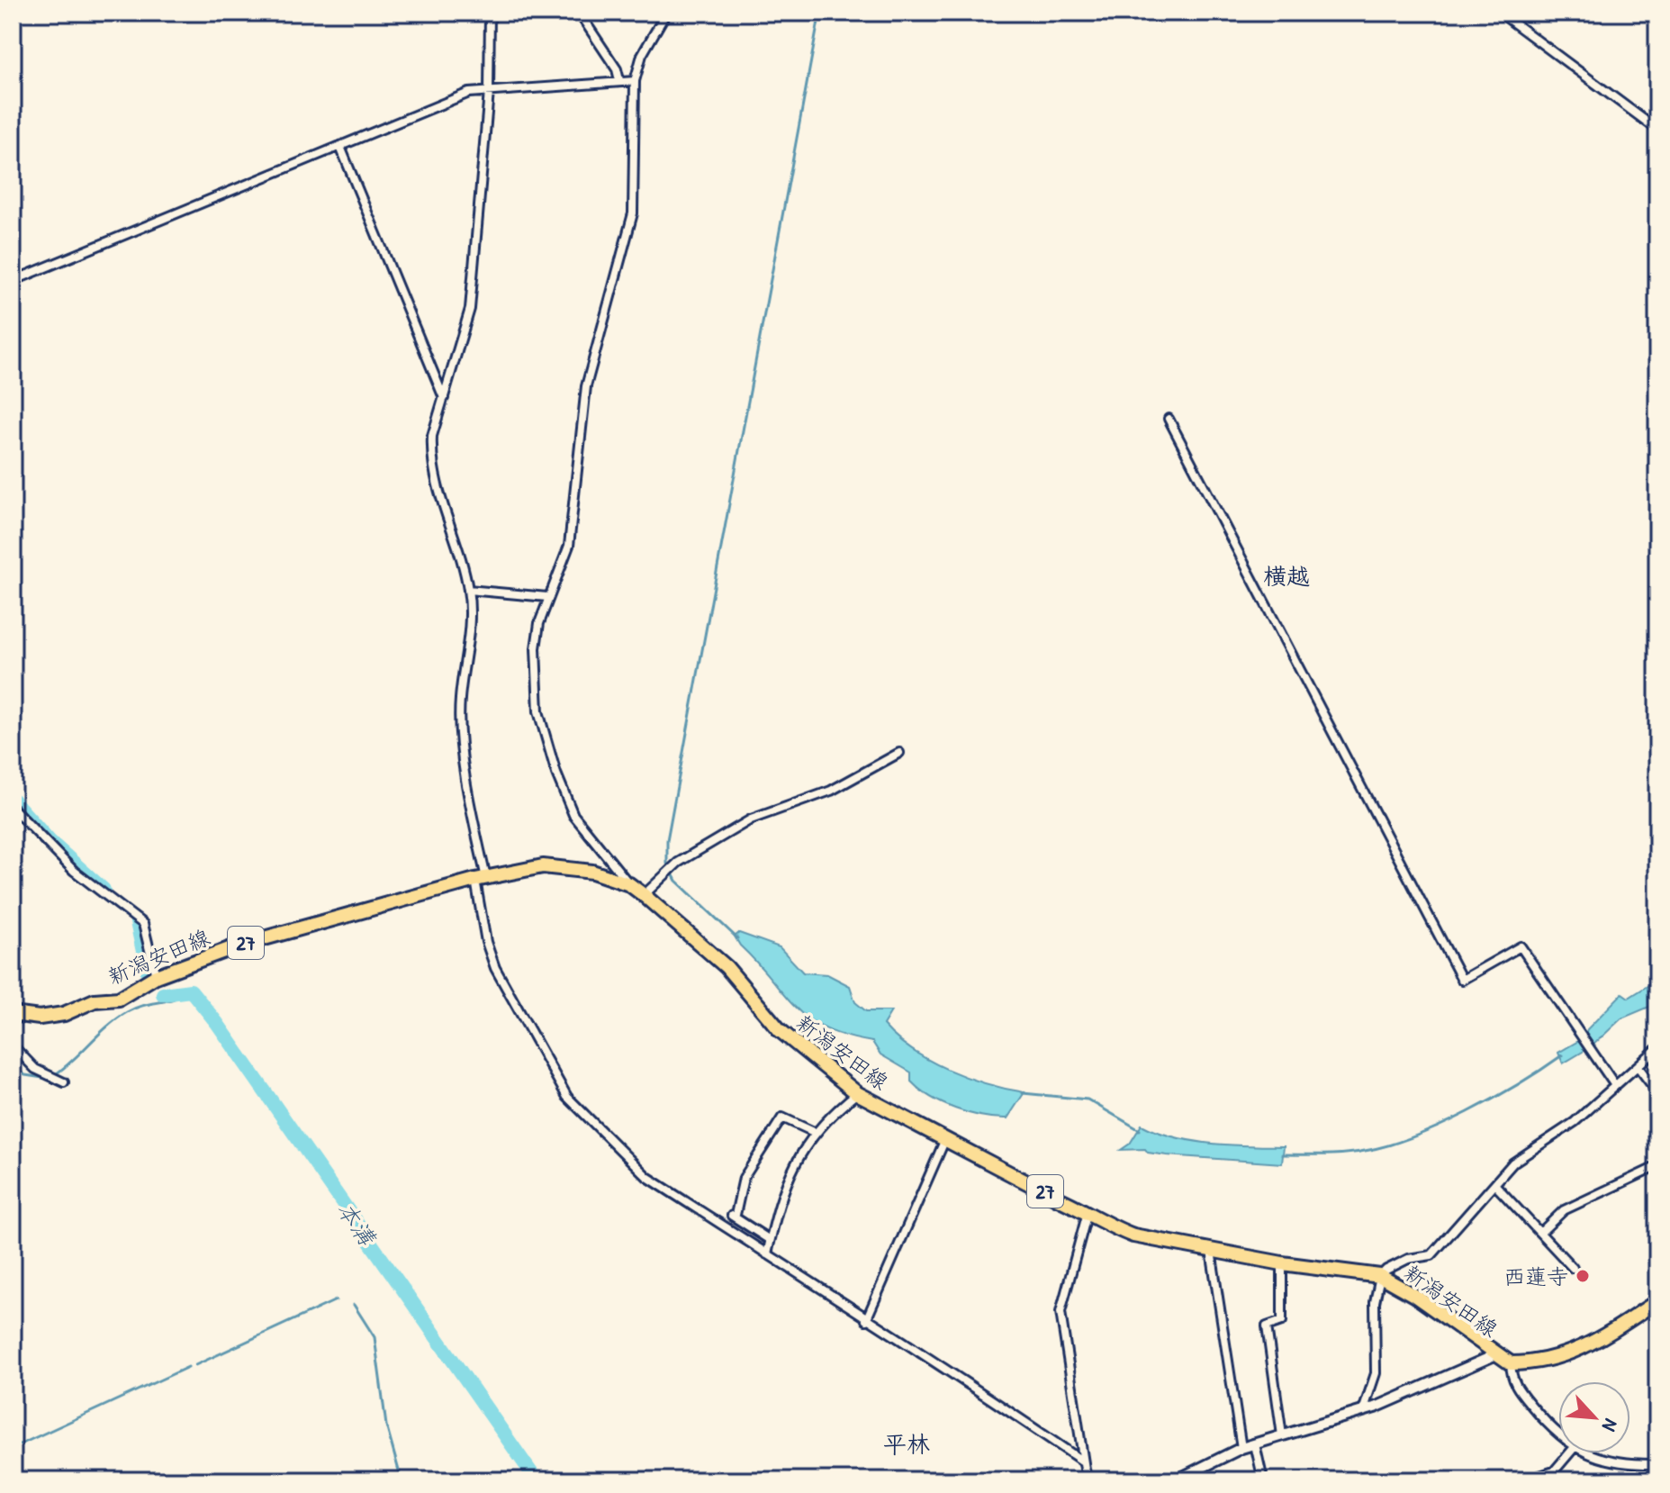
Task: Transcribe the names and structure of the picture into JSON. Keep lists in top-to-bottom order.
{
  "streets": {
    "main road": ["27", "新潟安田線"]
  },
  "districts": ["横越", "平林"],
  "water": ["本溝"],
  "places": ["西蓮寺"],
  "north": "bottom right"
}
